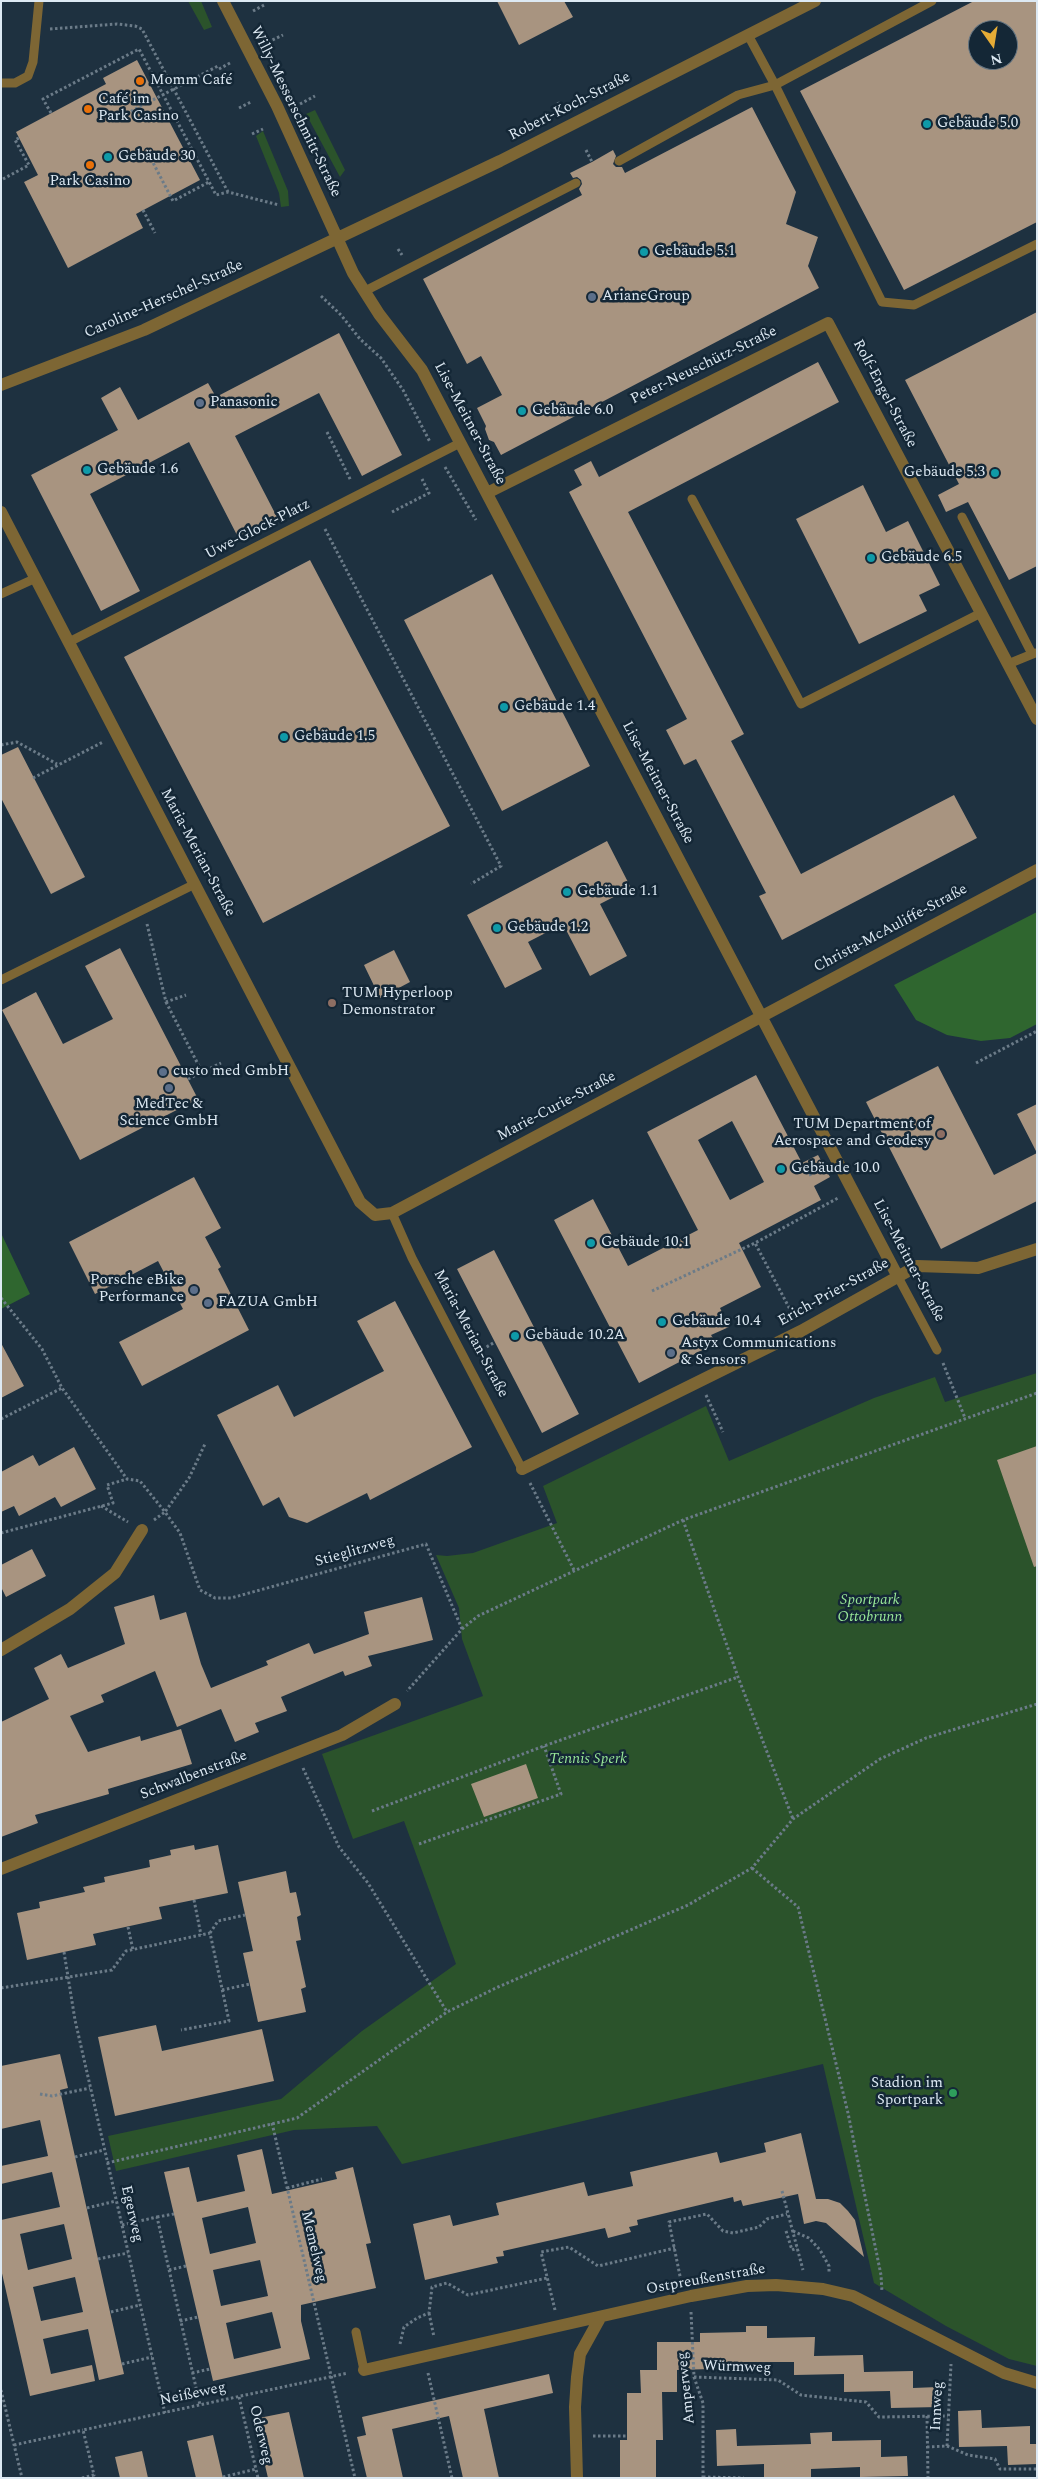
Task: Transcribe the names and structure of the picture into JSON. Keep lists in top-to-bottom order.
{
  "streets": {
    "street": [
      "Robert-Koch-Straße",
      "Willy-Messerschmitt-Straße",
      "Caroline-Herschel-Straße",
      "Peter-Neuschütz-Straße",
      "Rolf-Engel-Straße",
      "Lise-Meitner-Straße",
      "Maria-Merian-Straße",
      "Christa-McAuliffe-Straße",
      "Marie-Curie-Straße",
      "Erich-Prier-Straße",
      "Schwalbenstraße",
      "Ostpreußenstraße"
    ],
    "lane": ["Uwe-Glock-Platz"],
    "path": [
      "Stieglitzweg",
      "Egerweg",
      "Memelweg",
      "Würmweg",
      "Amperweg",
      "Neißeweg",
      "Innweg",
      "Oderweg"
    ]
  },
  "crossings": [
    ["Robert-Koch-Straße", "Willy-Messerschmitt-Straße"],
    ["Robert-Koch-Straße", "Caroline-Herschel-Straße"],
    ["Robert-Koch-Straße", "Lise-Meitner-Straße"],
    ["Willy-Messerschmitt-Straße", "Caroline-Herschel-Straße"],
    ["Willy-Messerschmitt-Straße", "Lise-Meitner-Straße"],
    ["Caroline-Herschel-Straße", "Lise-Meitner-Straße"],
    ["Peter-Neuschütz-Straße", "Rolf-Engel-Straße"],
    ["Peter-Neuschütz-Straße", "Lise-Meitner-Straße"],
    ["Lise-Meitner-Straße", "Uwe-Glock-Platz"],
    ["Lise-Meitner-Straße", "Christa-McAuliffe-Straße"],
    ["Lise-Meitner-Straße", "Marie-Curie-Straße"],
    ["Lise-Meitner-Straße", "Erich-Prier-Straße"],
    ["Uwe-Glock-Platz", "Maria-Merian-Straße"],
    ["Maria-Merian-Straße", "Marie-Curie-Straße"],
    ["Maria-Merian-Straße", "Erich-Prier-Straße"],
    ["Christa-McAuliffe-Straße", "Marie-Curie-Straße"],
    ["Egerweg", "Neißeweg"],
    ["Memelweg", "Neißeweg"],
    ["Ostpreußenstraße", "Amperweg"],
    ["Ostpreußenstraße", "Neißeweg"],
    ["Ostpreußenstraße", "Innweg"],
    ["Würmweg", "Amperweg"],
    ["Würmweg", "Innweg"],
    ["Neißeweg", "Oderweg"]
  ],
  "parks": ["Sportpark Ottobrunn", "Tennis Sperk"],
  "places": [
    "Momm Café",
    "Café im Park Casino",
    "Gebäude 5.0",
    "Gebäude 30",
    "Park Casino",
    "Gebäude 5.1",
    "ArianeGroup",
    "Panasonic",
    "Gebäude 6.0",
    "Gebäude 1.6",
    "Gebäude 5.3",
    "Gebäude 6.5",
    "Gebäude 1.4",
    "Gebäude 1.5",
    "Gebäude 1.1",
    "Gebäude 1.2",
    "TUM Hyperloop Demonstrator",
    "custo med GmbH",
    "MedTec & Science GmbH",
    "TUM Department of Aerospace and Geodesy",
    "Gebäude 10.0",
    "Gebäude 10.1",
    "Porsche eBike Performance",
    "FAZUA GmbH",
    "Gebäude 10.4",
    "Gebäude 10.2A",
    "Astyx Communications & Sensors",
    "Stadion im Sportpark"
  ],
  "north": "bottom"
}
